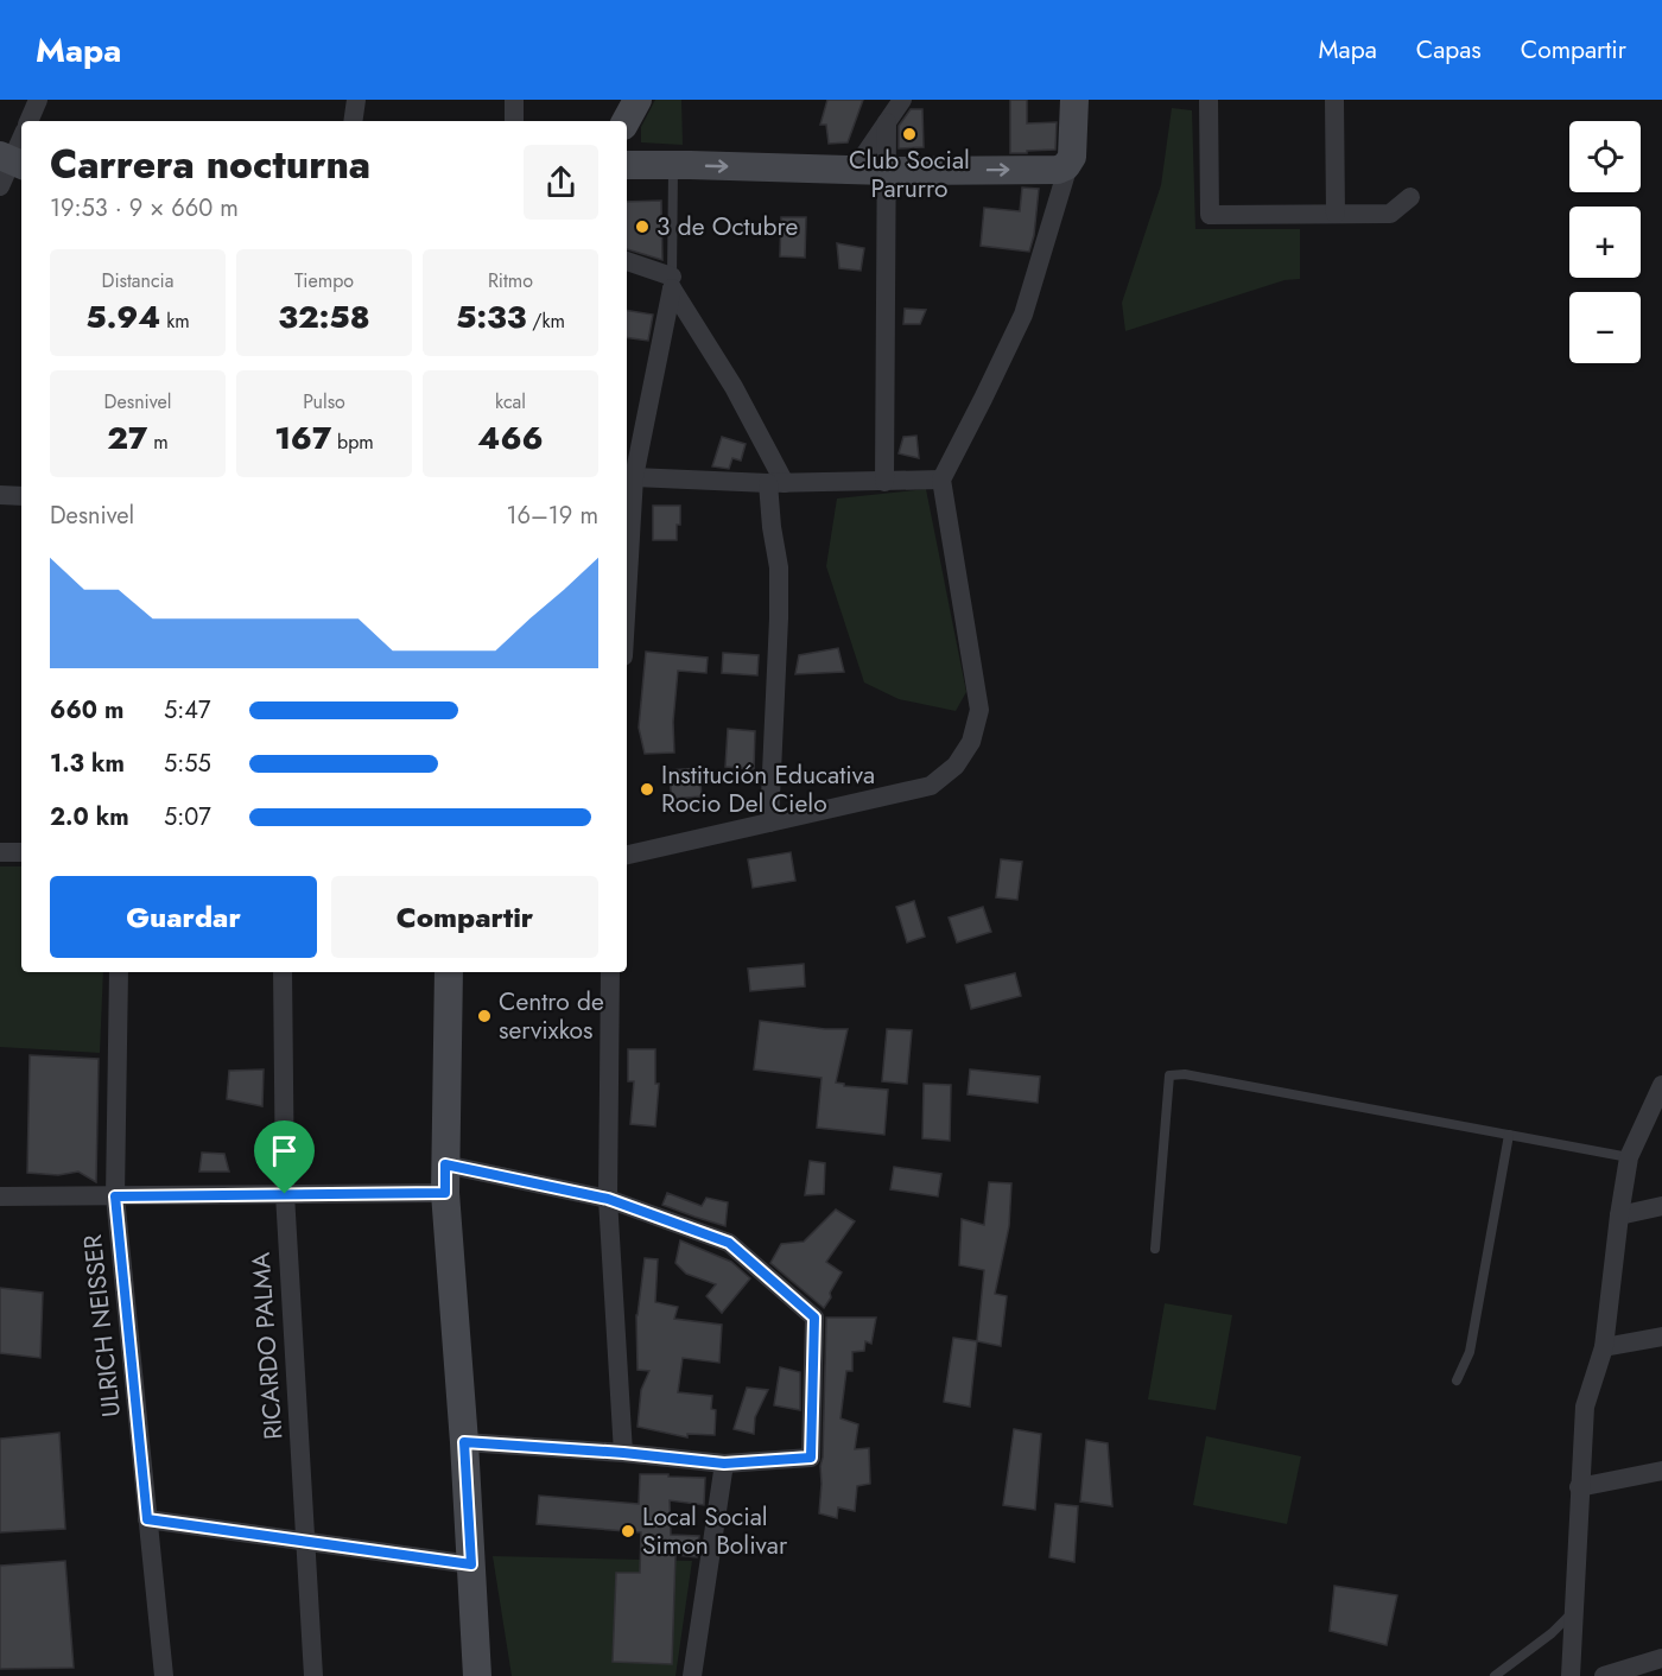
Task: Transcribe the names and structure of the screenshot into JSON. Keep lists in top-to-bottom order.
{
  "streets": {
    "street": ["ULRICH NEISSER", "RICARDO PALMA"]
  },
  "places": [
    "Club Social Parurro",
    "3 de Octubre",
    "Institución Educativa Rocio Del Cielo",
    "Centro de servixkos",
    "Local Social Simon Bolivar"
  ],
  "page": {
    "header": "Mapa",
    "nav": ["Mapa", "Capas", "Compartir"],
    "map_buttons": ["+", "−"],
    "heading": ["Carrera nocturna", "19:53 · 9 × 660 m"],
    "stats": [
      ["Distancia", "5.94 km"],
      ["Tiempo", "32:58"],
      ["Ritmo", "5:33 /km"],
      ["Desnivel", "27 m"],
      ["Pulso", "167 bpm"],
      ["kcal", "466"]
    ],
    "chart": ["Desnivel", "16–19 m"],
    "list": [
      {
        "name": "660 m",
        "note": "5:47"
      },
      {
        "name": "1.3 km",
        "note": "5:55"
      },
      {
        "name": "2.0 km",
        "note": "5:07"
      }
    ],
    "buttons": ["Guardar", "Compartir"]
  }
}
